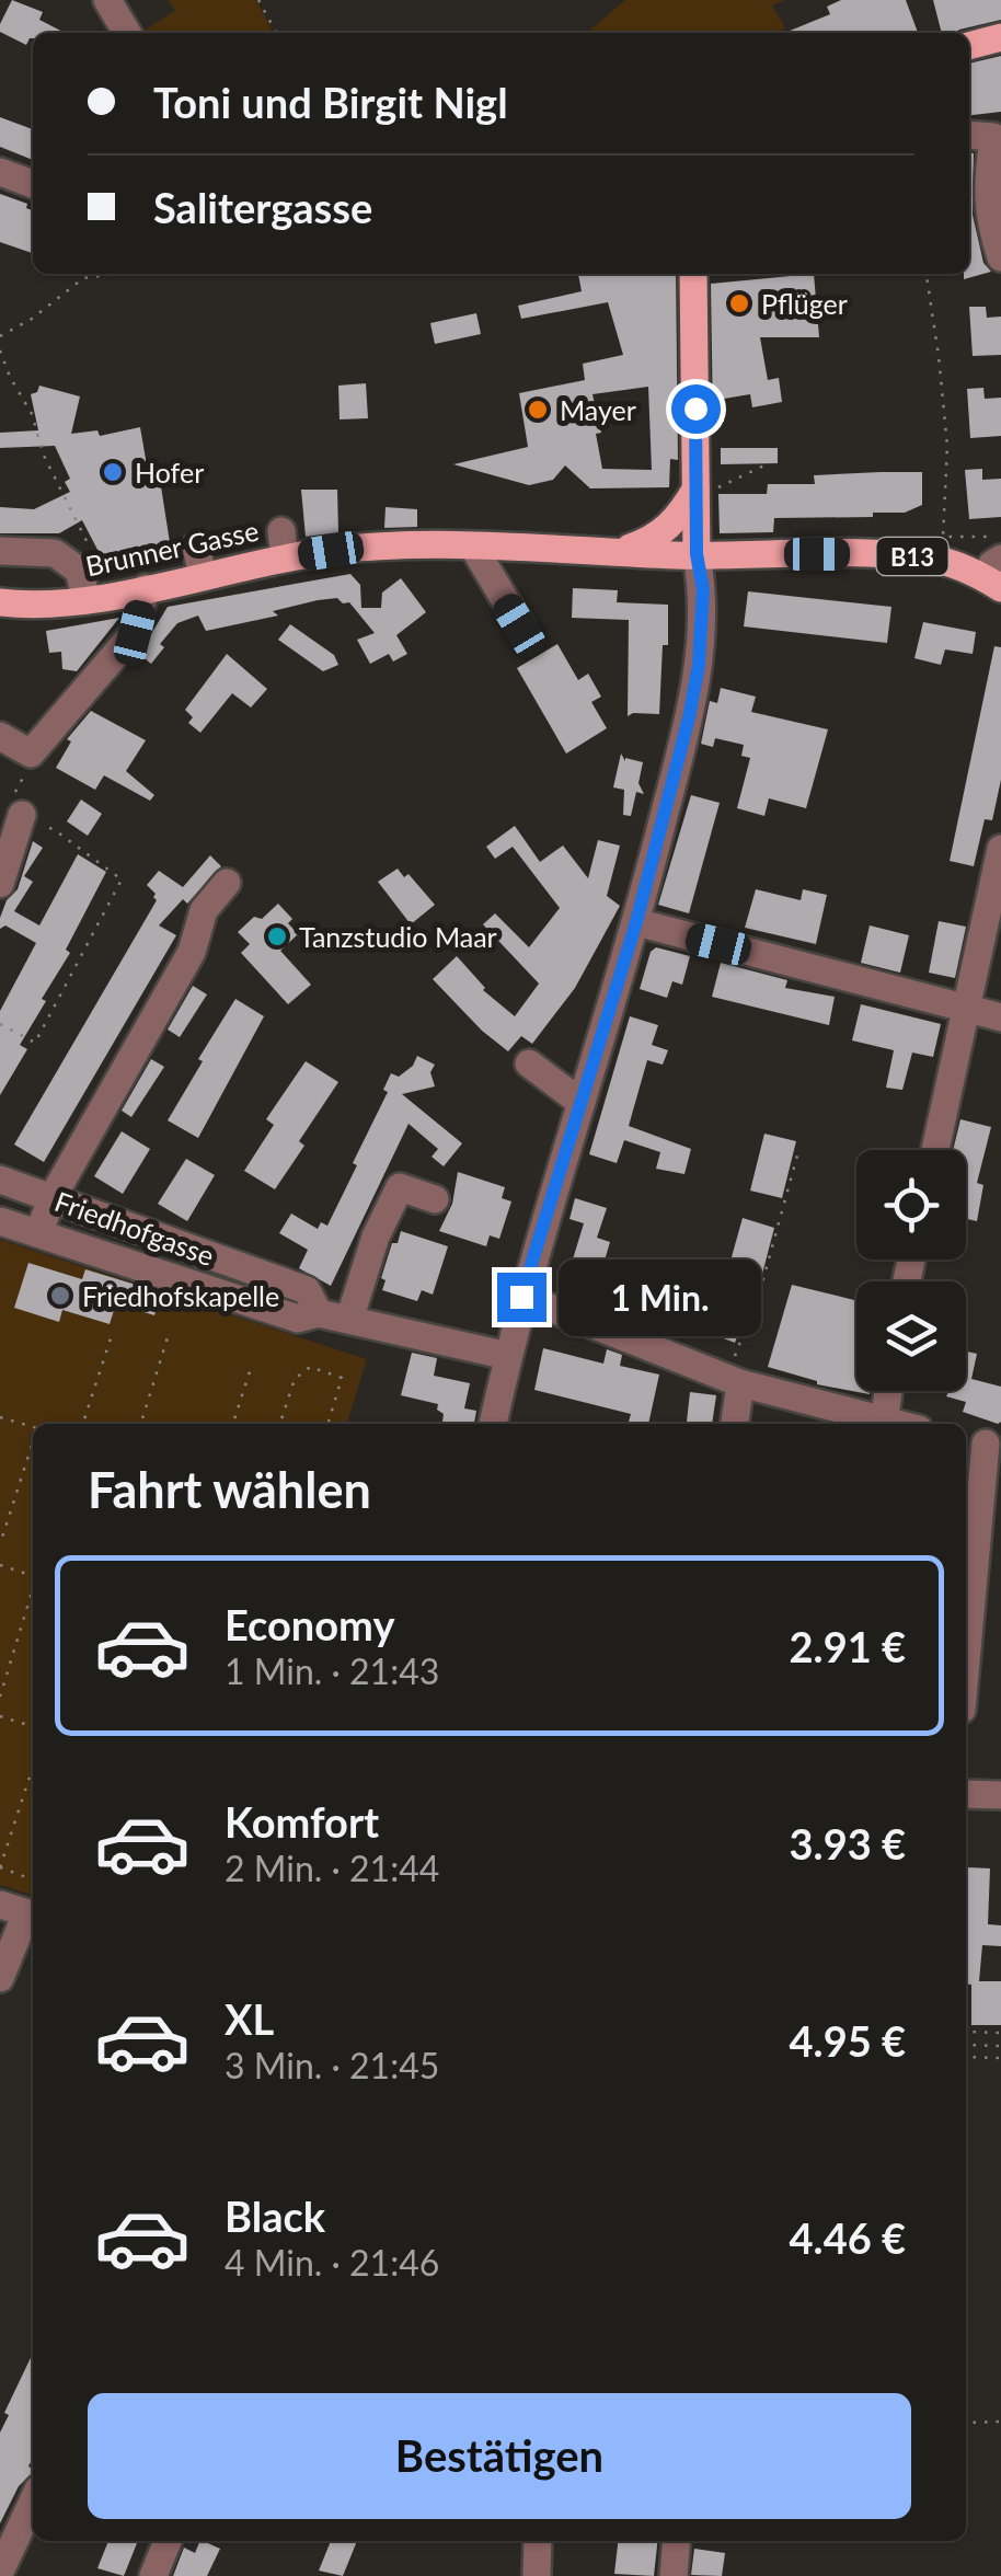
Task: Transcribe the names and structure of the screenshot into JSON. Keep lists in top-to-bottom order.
{
  "streets": {
    "main road": ["Brunner Gasse", "B13"],
    "street": ["Friedhofgasse"]
  },
  "crossings": [
    ["Brunner Gasse", "B13"]
  ],
  "places": [
    "Pflüger",
    "Mayer",
    "Hofer",
    "Tanzstudio Maar",
    "Friedhofskapelle"
  ],
  "page": {
    "banner": ["Toni und Birgit Nigl", "Salitergasse"],
    "bubble": "1 Min.",
    "heading": "Fahrt wählen",
    "list": [
      {
        "name": "Economy",
        "note": "1 Min. · 21:43",
        "value": "2.91 €"
      },
      {
        "name": "Komfort",
        "note": "2 Min. · 21:44",
        "value": "3.93 €"
      },
      {
        "name": "XL",
        "note": "3 Min. · 21:45",
        "value": "4.95 €"
      },
      {
        "name": "Black",
        "note": "4 Min. · 21:46",
        "value": "4.46 €"
      }
    ],
    "buttons": "Bestätigen"
  }
}
